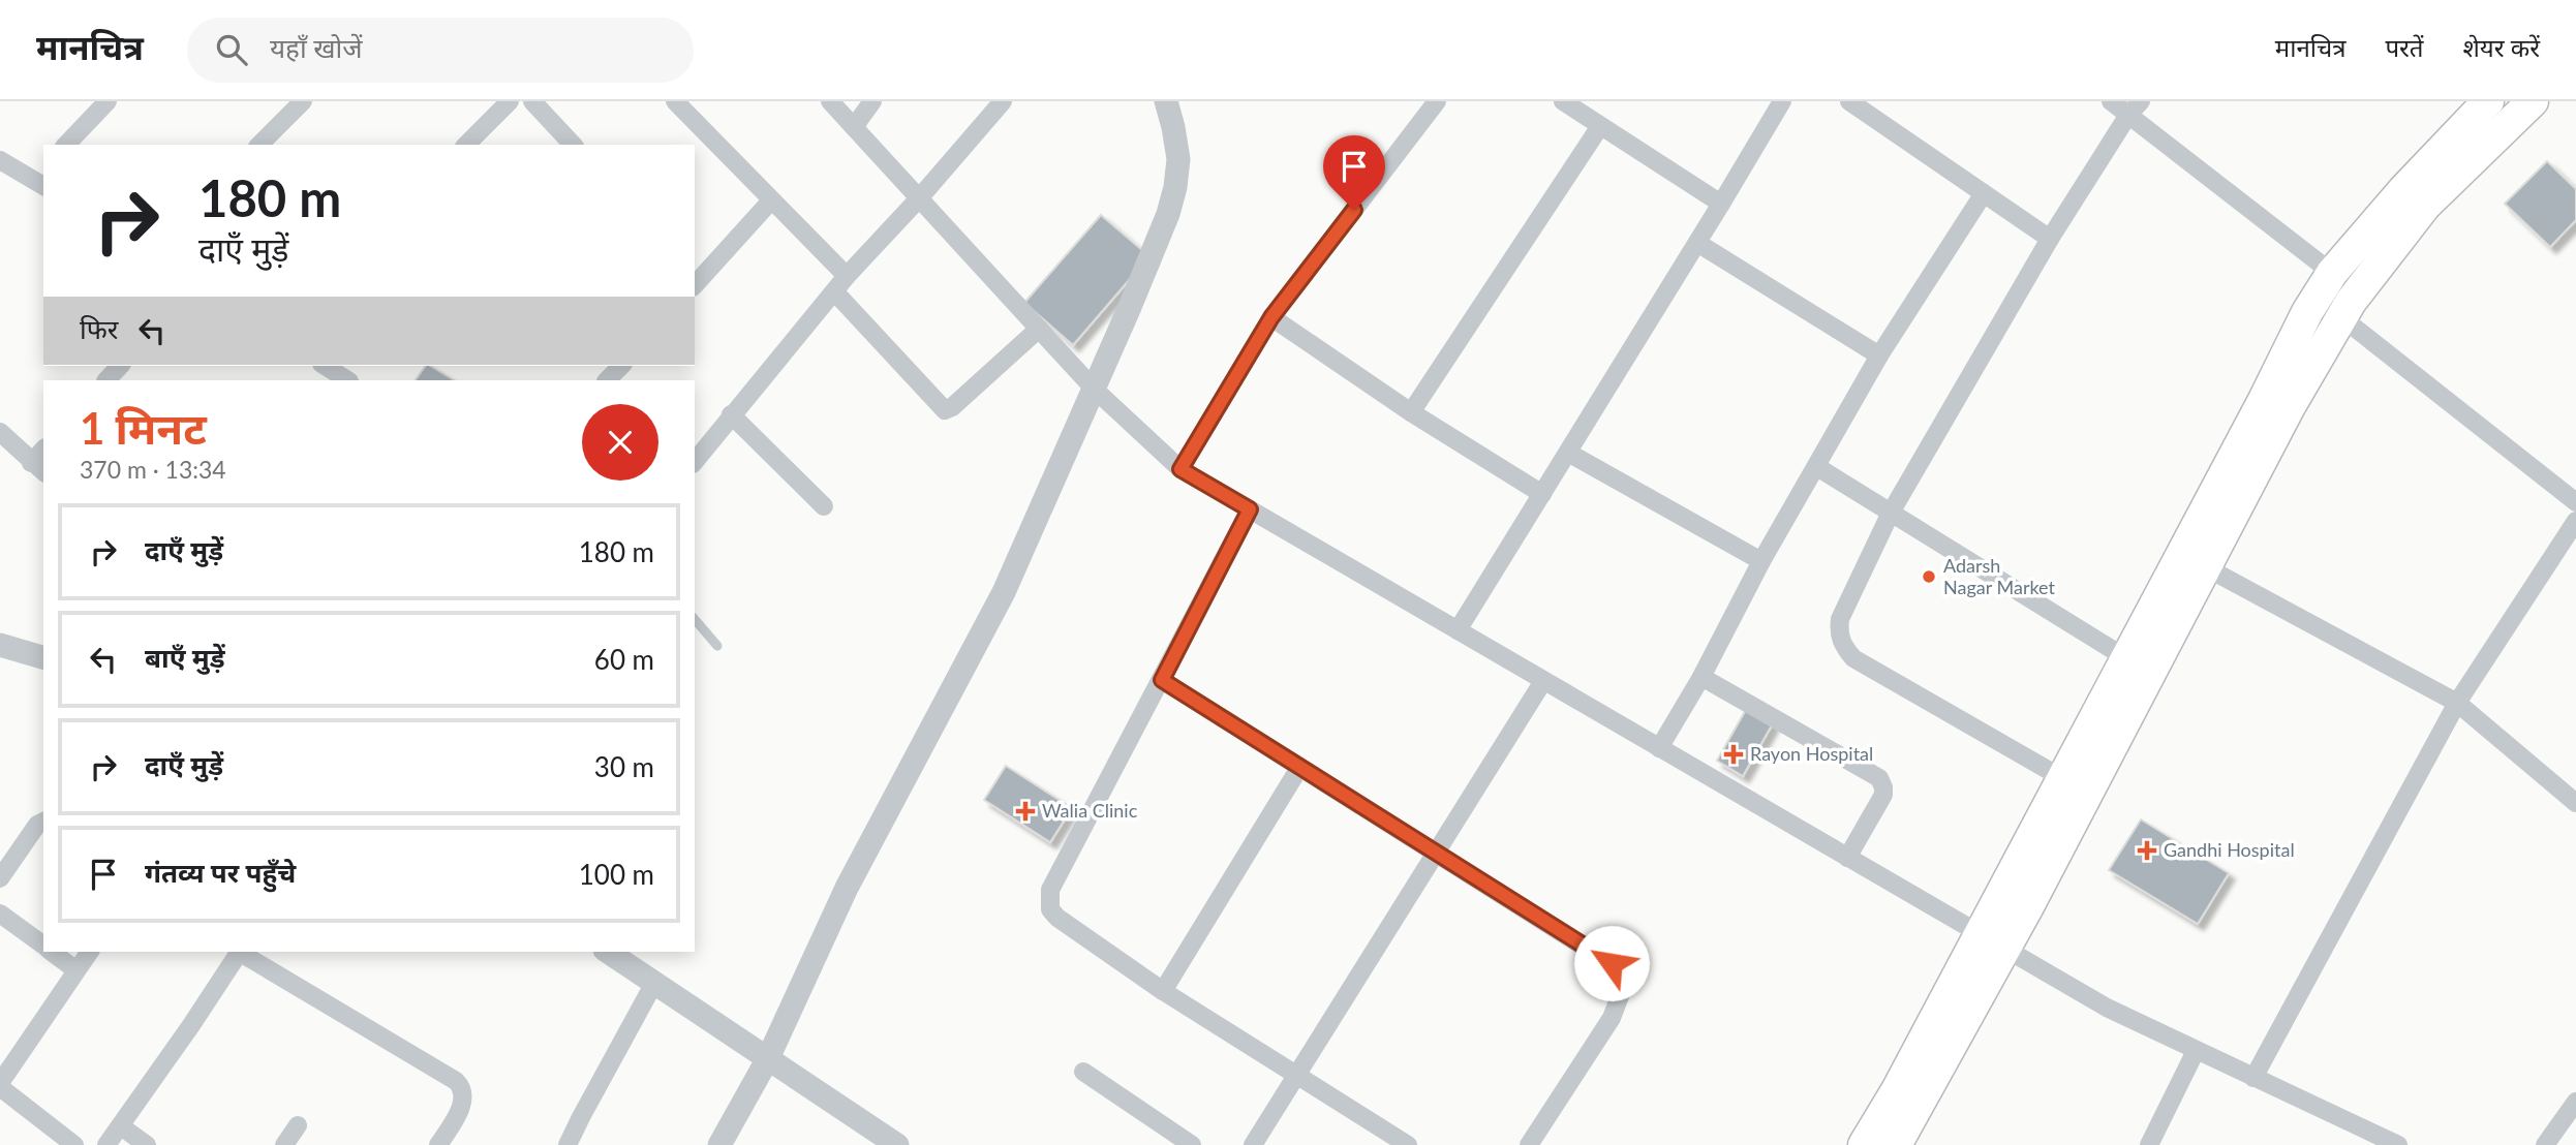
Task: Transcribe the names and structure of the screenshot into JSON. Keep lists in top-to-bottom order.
{
  "places": {
    "other": ["Adarsh Nagar Market"],
    "health": ["Rayon Hospital", "Walia Clinic", "Gandhi Hospital"]
  },
  "page": {
    "header": "मानचित्र",
    "search": "यहाँ खोजें",
    "nav": ["मानचित्र", "परतें", "शेयर करें"],
    "turn": ["180 m", "दाएँ मुड़ें"],
    "then": "फिर",
    "heading": ["1 मिनट", "370 m · 13:34"],
    "list": [
      {
        "name": "दाएँ मुड़ें",
        "value": "180 m"
      },
      {
        "name": "बाएँ मुड़ें",
        "value": "60 m"
      },
      {
        "name": "दाएँ मुड़ें",
        "value": "30 m"
      },
      {
        "name": "गंतव्य पर पहुँचे",
        "value": "100 m"
      }
    ]
  }
}
